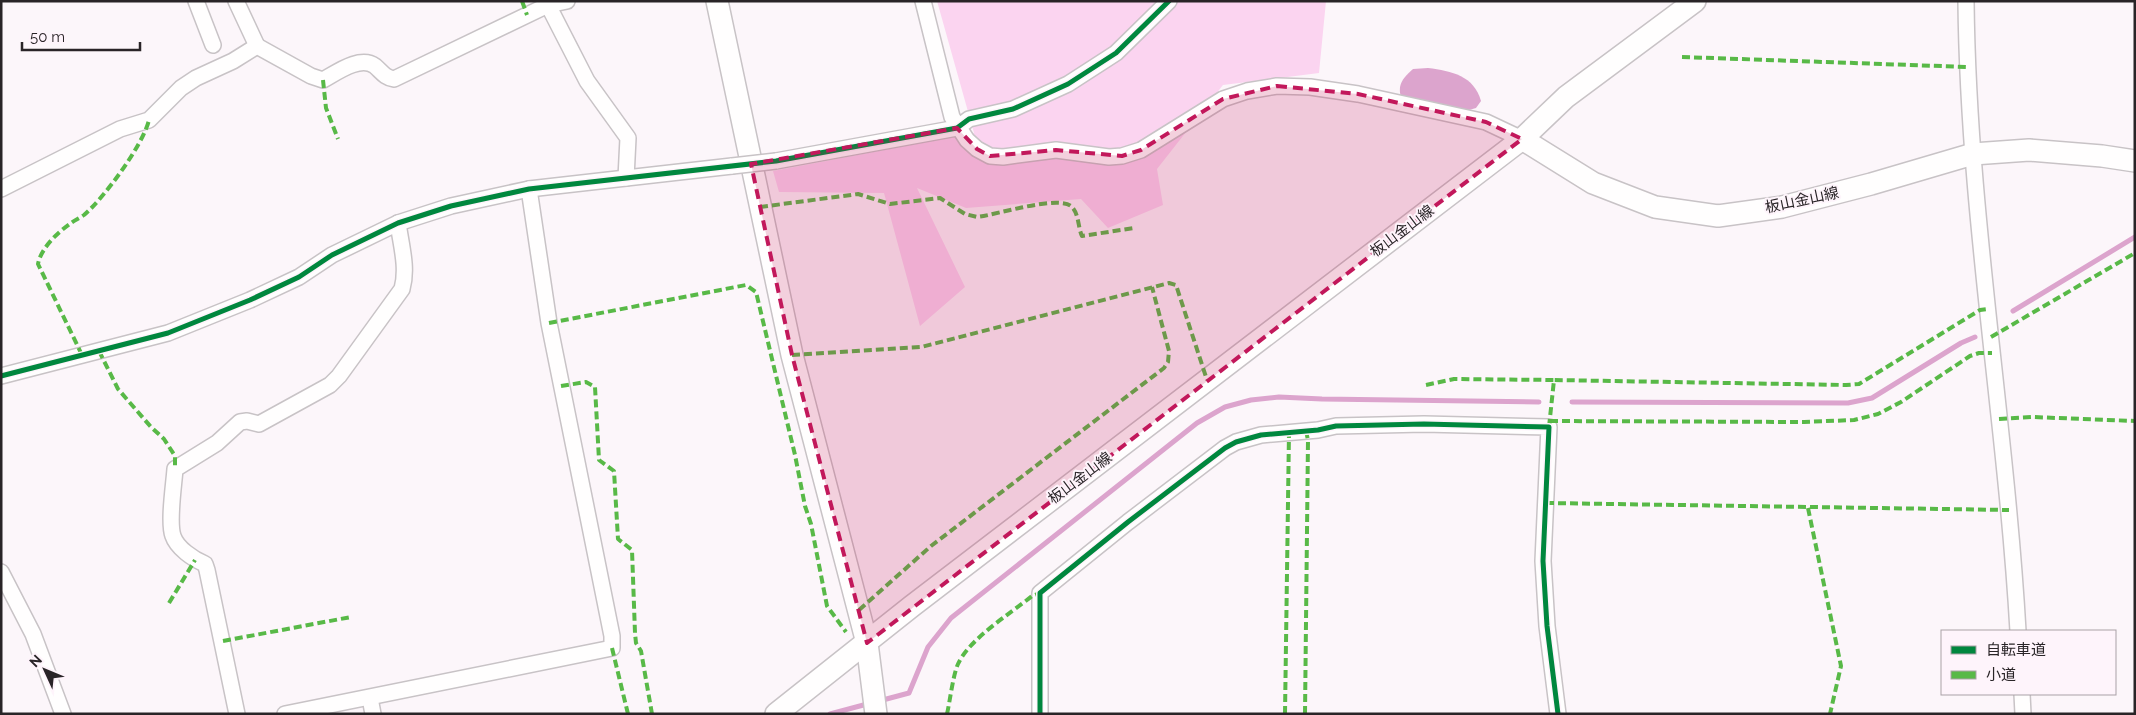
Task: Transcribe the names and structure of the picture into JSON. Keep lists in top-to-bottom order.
{
  "streets": {
    "main road": ["板山金山線"]
  },
  "legend": ["自転車道", "小道"],
  "scale_bar": "50 m",
  "north": "top left"
}
